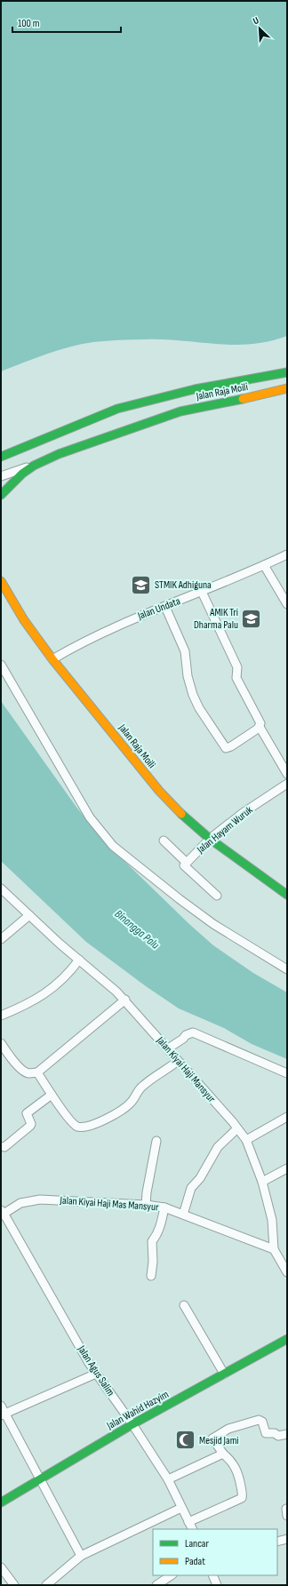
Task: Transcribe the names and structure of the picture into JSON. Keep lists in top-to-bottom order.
{
  "streets": {
    "street": [
      "Jalan Raja Moili",
      "Jalan Undata",
      "Jalan Hayam Wuruk",
      "Jalan Kiyai Haji Mansyur",
      "Jalan Kiyai Haji Mas Mansyur",
      "Jalan Agus Salim",
      "Jalan Wahid Hazyim"
    ]
  },
  "crossings": [
    ["Jalan Raja Moili", "Jalan Undata"],
    ["Jalan Raja Moili", "Jalan Hayam Wuruk"],
    ["Jalan Kiyai Haji Mansyur", "Jalan Kiyai Haji Mas Mansyur"],
    ["Jalan Kiyai Haji Mas Mansyur", "Jalan Agus Salim"],
    ["Jalan Agus Salim", "Jalan Wahid Hazyim"]
  ],
  "water": ["Binangga Palu"],
  "places": {
    "school or university": ["STMIK Adhiguna", "AMIK Tri Dharma Palu"],
    "mosque": ["Mesjid Jami"]
  },
  "legend": ["Lancar", "Padat"],
  "scale_bar": "100 m",
  "north": "top left"
}
